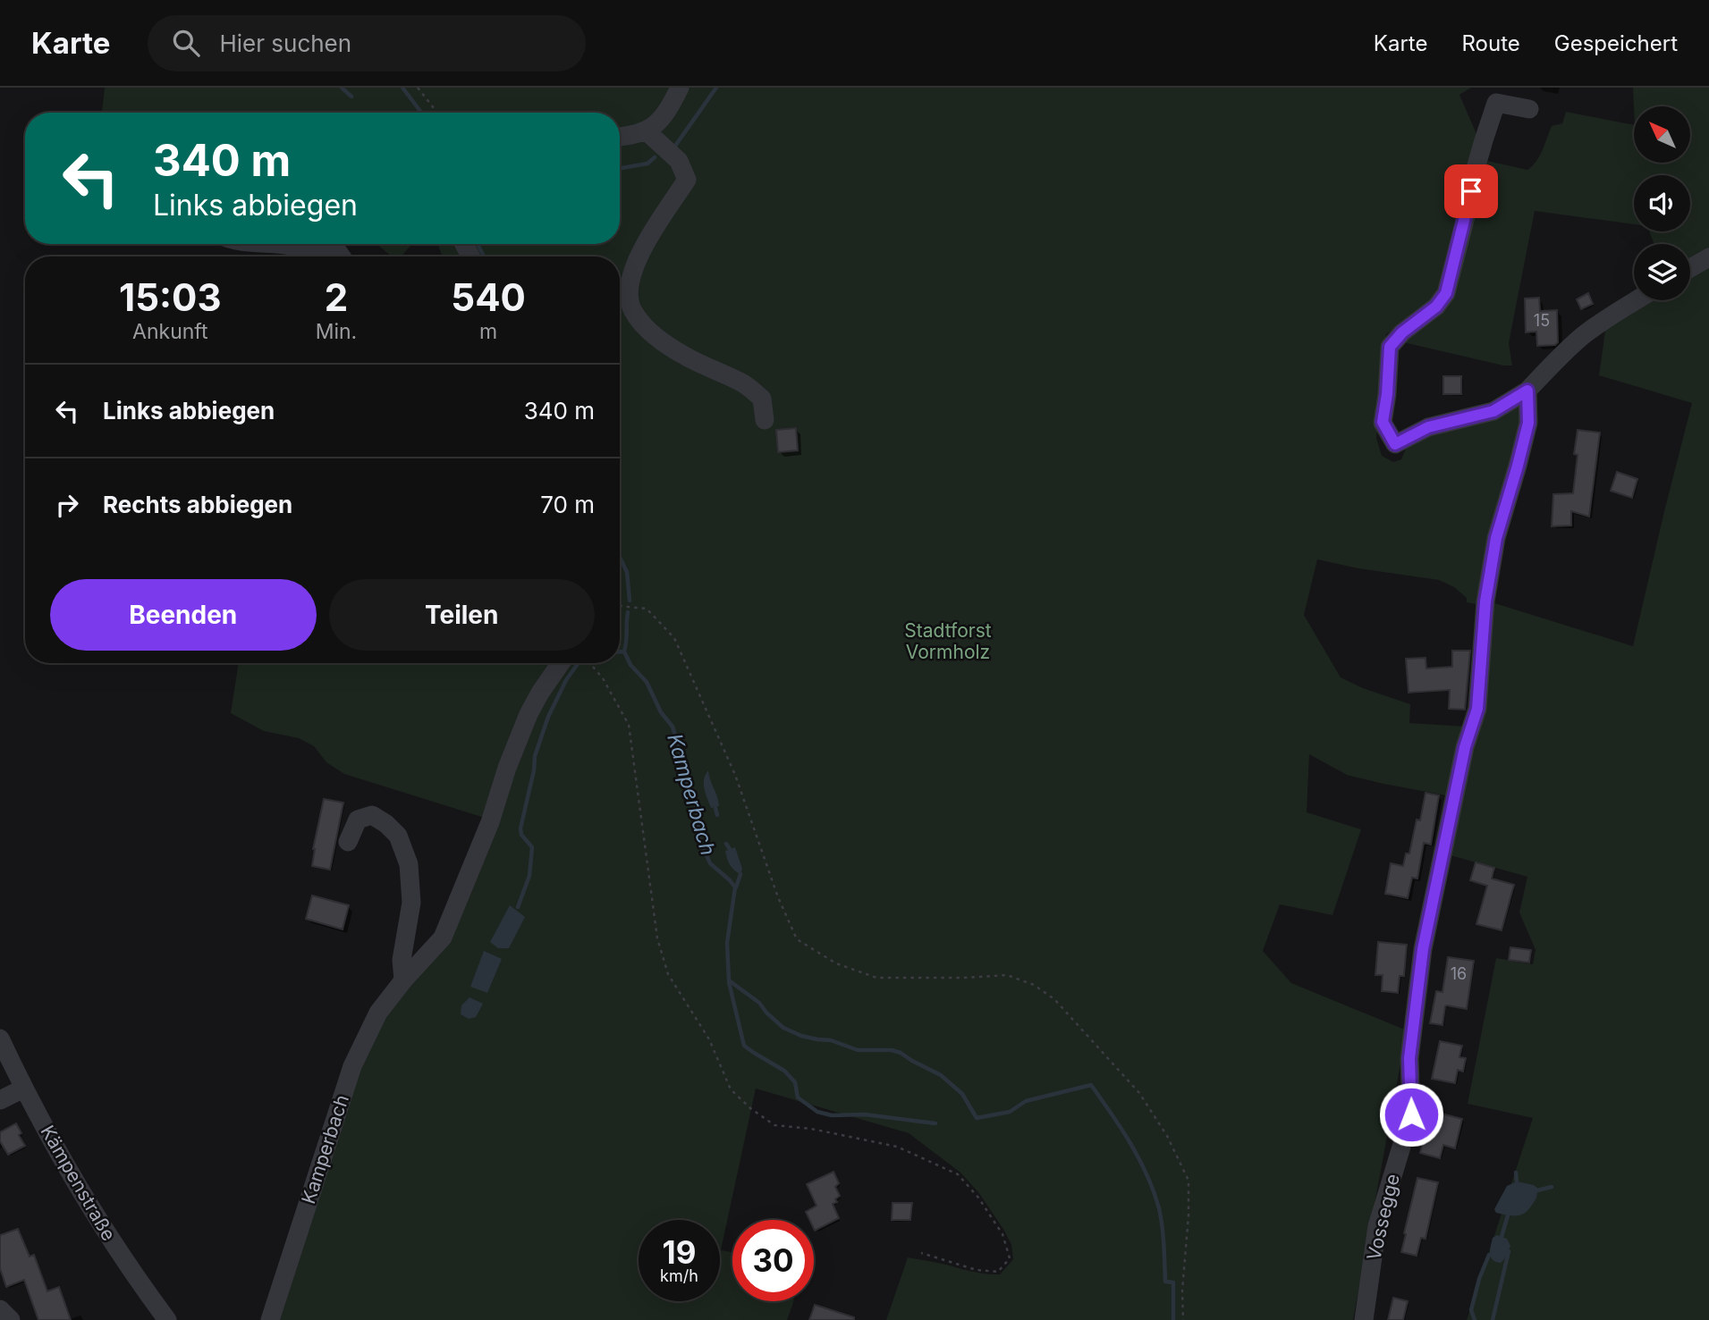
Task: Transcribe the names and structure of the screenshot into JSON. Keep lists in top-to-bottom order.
{
  "streets": {
    "street": ["Kamperbach", "Kämpenstraße", "Vossegge"]
  },
  "water": ["Kamperbach"],
  "parks": ["Stadtforst Vormholz"],
  "house_numbers": ["15", "16"],
  "north": "top left",
  "page": {
    "header": "Karte",
    "search": "Hier suchen",
    "nav": ["Karte", "Route", "Gespeichert"],
    "turn": ["340 m", "Links abbiegen"],
    "eta": [
      "15:03",
      "Ankunft",
      "2",
      "Min.",
      "540",
      "m"
    ],
    "list": [
      {
        "name": "Links abbiegen",
        "value": "340 m"
      },
      {
        "name": "Rechts abbiegen",
        "value": "70 m"
      }
    ],
    "buttons": ["Beenden", "Teilen"],
    "speed": "19 km/h",
    "limit": "30"
  }
}
